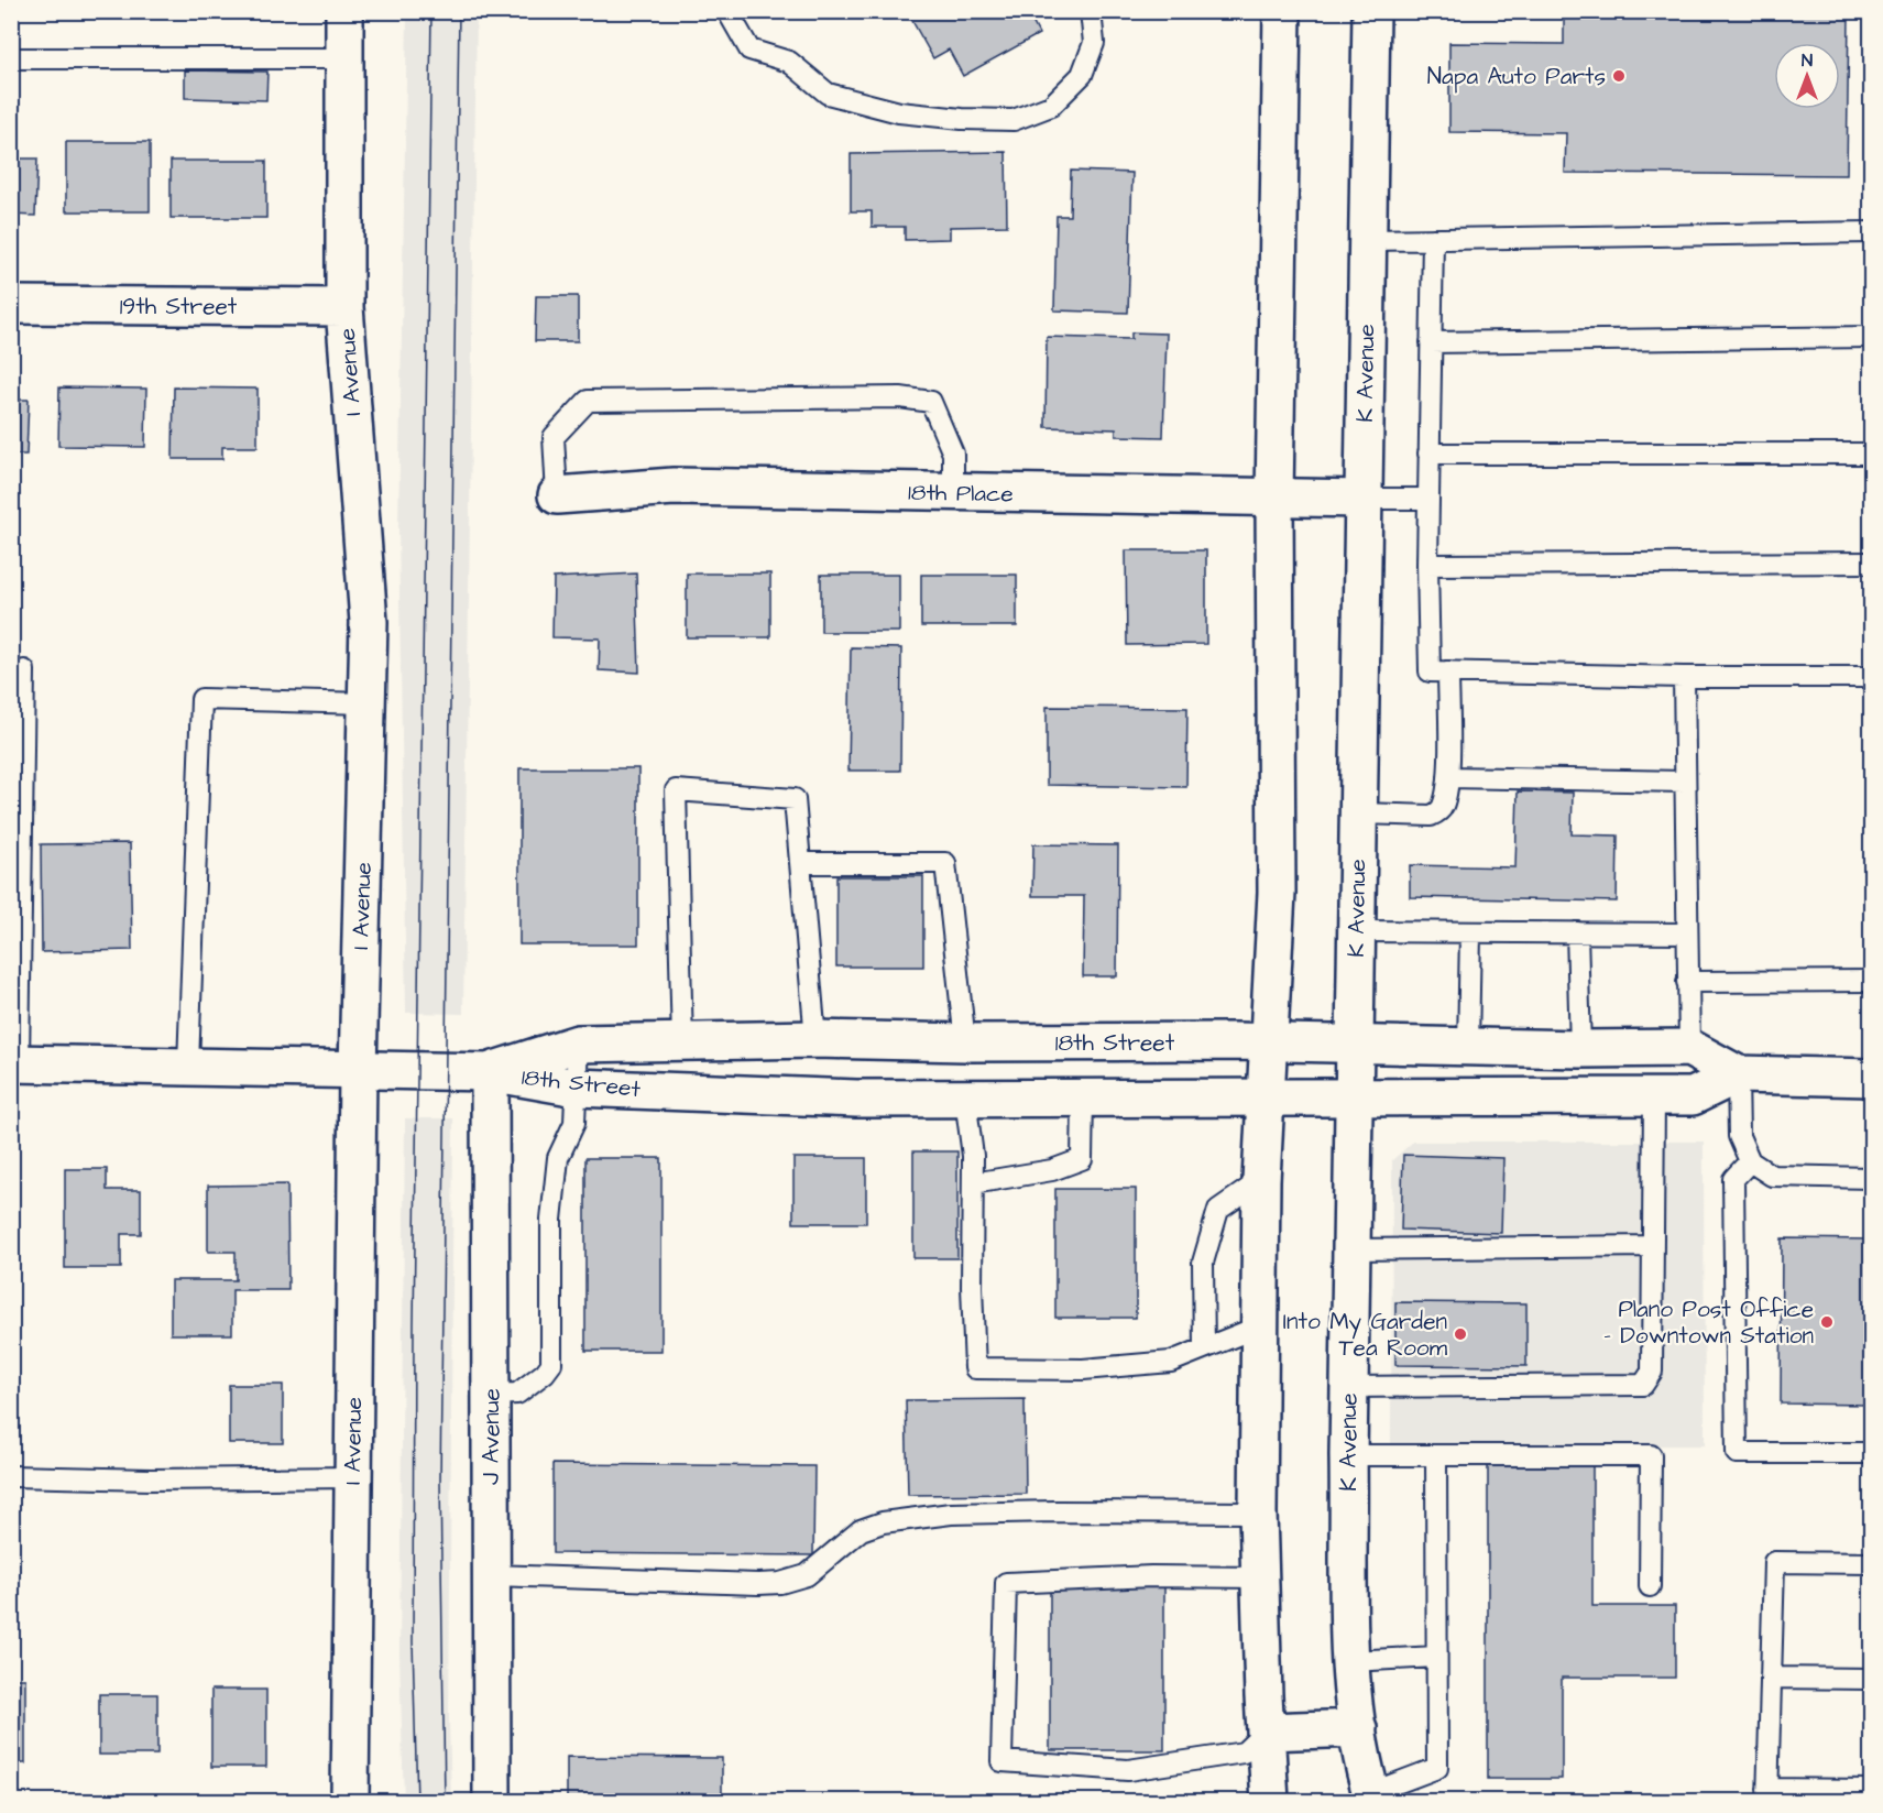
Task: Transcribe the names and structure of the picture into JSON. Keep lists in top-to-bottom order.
{
  "streets": {
    "street": [
      "19th Street",
      "I Avenue",
      "K Avenue",
      "18th Place",
      "18th Street",
      "J Avenue"
    ]
  },
  "crossings": [
    ["19th Street", "I Avenue"],
    ["I Avenue", "18th Street"],
    ["K Avenue", "18th Place"],
    ["K Avenue", "18th Street"],
    ["18th Street", "J Avenue"]
  ],
  "places": ["Napa Auto Parts", "Plano Post Office - Downtown Station", "Into My Garden Tea Room"],
  "north": "top"
}
